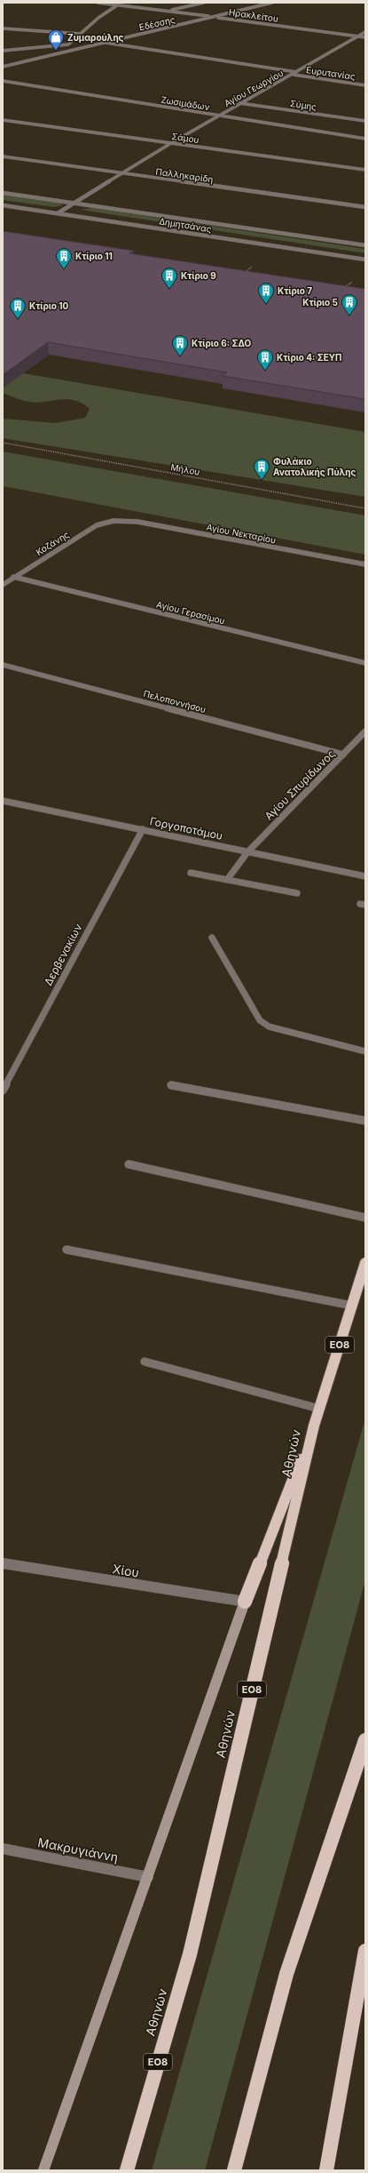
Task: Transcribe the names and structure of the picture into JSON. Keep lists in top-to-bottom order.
{
  "streets": {
    "highway": ["ΕΟ8", "Αθηνών"],
    "street": [
      "Ηρακλείτου",
      "Εδέσσης",
      "Ευρυτανίας",
      "Αγίου Γεωργίου",
      "Ζωσιμάδων",
      "Σύμης",
      "Σάμου",
      "Παλληκαρίδη",
      "Δημητσάνας",
      "Αγίου Νεκταρίου",
      "Κοζάνης",
      "Αγίου Γερασίμου",
      "Πελοποννήσου",
      "Αγίου Σπυρίδωνος",
      "Γοργοποτάμου",
      "Δερβενακίων",
      "Χίου",
      "Μακρυγιάννη"
    ],
    "path": ["Μήλου"]
  },
  "crossings": [
    ["Ηρακλείτου", "Εδέσσης"],
    ["Ηρακλείτου", "Αγίου Γεωργίου"],
    ["Εδέσσης", "Ευρυτανίας"],
    ["Ευρυτανίας", "Αγίου Γεωργίου"],
    ["Αγίου Γεωργίου", "Ζωσιμάδων"],
    ["Αγίου Γεωργίου", "Σύμης"],
    ["Αγίου Γεωργίου", "Σάμου"],
    ["Αγίου Γεωργίου", "Παλληκαρίδη"],
    ["Αγίου Γεωργίου", "Δημητσάνας"],
    ["Αγίου Νεκταρίου", "Κοζάνης"],
    ["Κοζάνης", "Αγίου Γερασίμου"],
    ["Πελοποννήσου", "Αγίου Σπυρίδωνος"],
    ["Αγίου Σπυρίδωνος", "Γοργοποτάμου"],
    ["Γοργοποτάμου", "Δερβενακίων"],
    ["Αθηνών", "Χίου"],
    ["Αθηνών", "Μακρυγιάννη"]
  ],
  "places": {
    "shop": ["Ζυμαρούλης"],
    "building": [
      "Κτίριο 11",
      "Κτίριο 9",
      "Κτίριο 7",
      "Κτίριο 5",
      "Κτίριο 10",
      "Κτίριο 6: ΣΔΟ",
      "Κτίριο 4: ΣΕΥΠ",
      "Φυλάκιο Ανατολικής Πύλης"
    ]
  }
}
